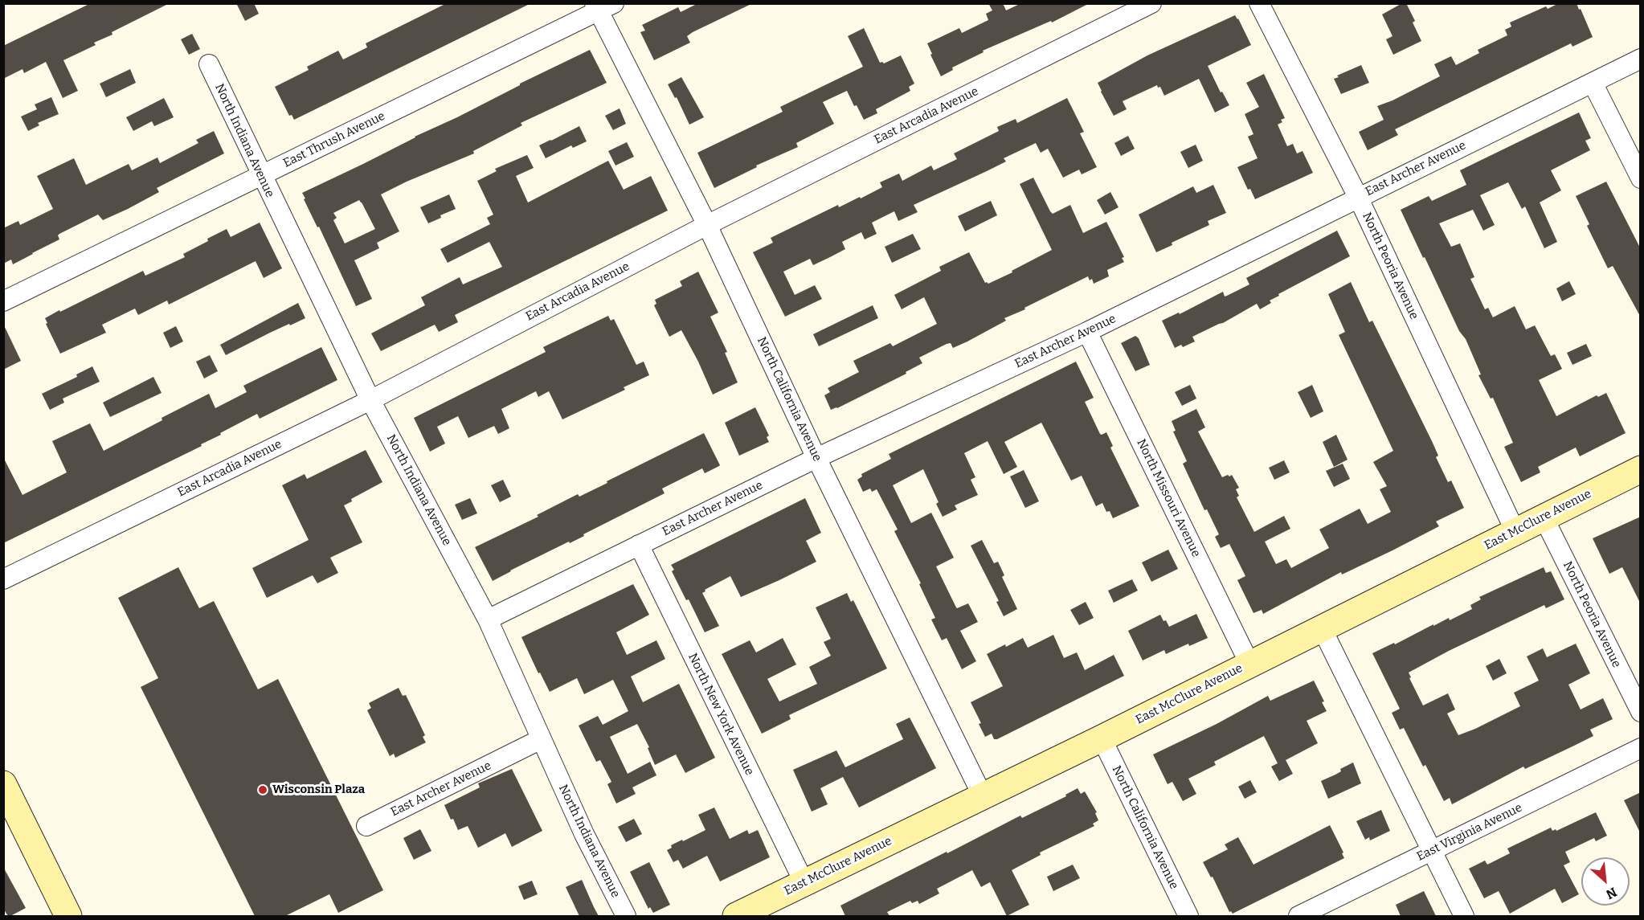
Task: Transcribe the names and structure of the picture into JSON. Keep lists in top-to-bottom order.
{
  "streets": {
    "street": [
      "East Arcadia Avenue",
      "East Thrush Avenue",
      "North Indiana Avenue",
      "East Archer Avenue",
      "North Peoria Avenue",
      "North California Avenue",
      "North Missouri Avenue",
      "East McClure Avenue",
      "North New York Avenue",
      "East Virginia Avenue"
    ]
  },
  "crossings": [
    ["East Arcadia Avenue", "North Indiana Avenue"],
    ["East Arcadia Avenue", "North California Avenue"],
    ["East Thrush Avenue", "North Indiana Avenue"],
    ["East Thrush Avenue", "North California Avenue"],
    ["North Indiana Avenue", "East Archer Avenue"],
    ["East Archer Avenue", "North Peoria Avenue"],
    ["East Archer Avenue", "North California Avenue"],
    ["East Archer Avenue", "North Missouri Avenue"],
    ["East Archer Avenue", "North New York Avenue"],
    ["North Peoria Avenue", "East McClure Avenue"],
    ["North California Avenue", "East McClure Avenue"],
    ["North Missouri Avenue", "East McClure Avenue"],
    ["East McClure Avenue", "North New York Avenue"]
  ],
  "places": ["Wisconsin Plaza"],
  "north": "bottom right"
}
